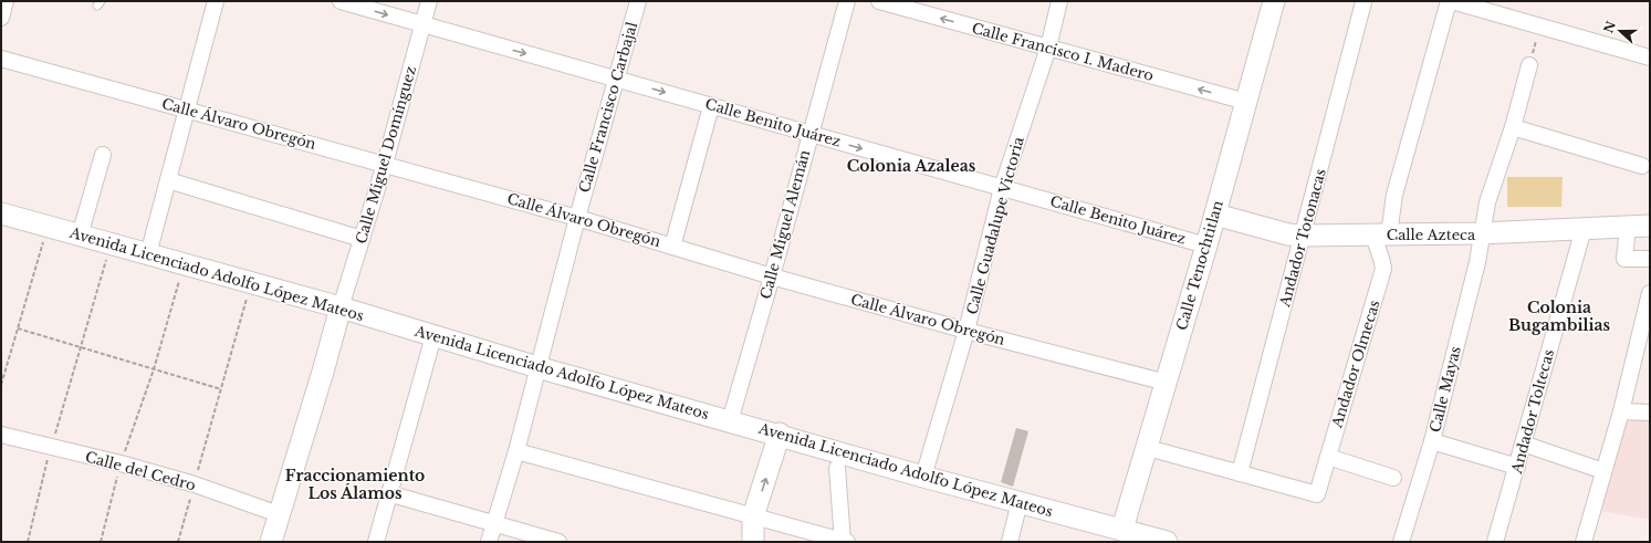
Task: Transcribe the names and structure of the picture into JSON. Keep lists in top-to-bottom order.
{
  "streets": {
    "street": [
      "Calle Francisco I. Madero",
      "Calle Francisco Carbajal",
      "Calle Benito Juárez",
      "Calle Álvaro Obregón",
      "Calle Miguel Domínguez",
      "Calle Miguel Alemán",
      "Calle Guadalupe Victoria",
      "Calle Azteca",
      "Andador Totonacas",
      "Calle Tenochtitlan",
      "Avenida Licenciado Adolfo López Mateos",
      "Andador Olmecas",
      "Calle Mayas",
      "Andador Toltecas",
      "Calle del Cedro"
    ]
  },
  "crossings": [
    ["Calle Francisco I. Madero", "Calle Guadalupe Victoria"],
    ["Calle Francisco I. Madero", "Calle Tenochtitlan"],
    ["Calle Francisco Carbajal", "Calle Benito Juárez"],
    ["Calle Francisco Carbajal", "Calle Álvaro Obregón"],
    ["Calle Francisco Carbajal", "Avenida Licenciado Adolfo López Mateos"],
    ["Calle Benito Juárez", "Calle Miguel Domínguez"],
    ["Calle Benito Juárez", "Calle Miguel Alemán"],
    ["Calle Benito Juárez", "Calle Guadalupe Victoria"],
    ["Calle Benito Juárez", "Calle Tenochtitlan"],
    ["Calle Álvaro Obregón", "Calle Miguel Domínguez"],
    ["Calle Álvaro Obregón", "Calle Miguel Alemán"],
    ["Calle Álvaro Obregón", "Calle Guadalupe Victoria"],
    ["Calle Álvaro Obregón", "Calle Tenochtitlan"],
    ["Calle Miguel Domínguez", "Avenida Licenciado Adolfo López Mateos"],
    ["Calle Miguel Alemán", "Avenida Licenciado Adolfo López Mateos"],
    ["Calle Guadalupe Victoria", "Avenida Licenciado Adolfo López Mateos"],
    ["Calle Azteca", "Andador Totonacas"],
    ["Calle Azteca", "Calle Tenochtitlan"],
    ["Calle Azteca", "Andador Olmecas"],
    ["Calle Azteca", "Calle Mayas"],
    ["Calle Azteca", "Andador Toltecas"],
    ["Andador Totonacas", "Andador Olmecas"],
    ["Calle Tenochtitlan", "Avenida Licenciado Adolfo López Mateos"]
  ],
  "one_way": ["Calle Francisco I. Madero", "Calle Benito Juárez"],
  "districts": ["Colonia Azaleas", "Colonia Bugambilias", "Fraccionamiento Los Álamos"],
  "north": "left"
}
